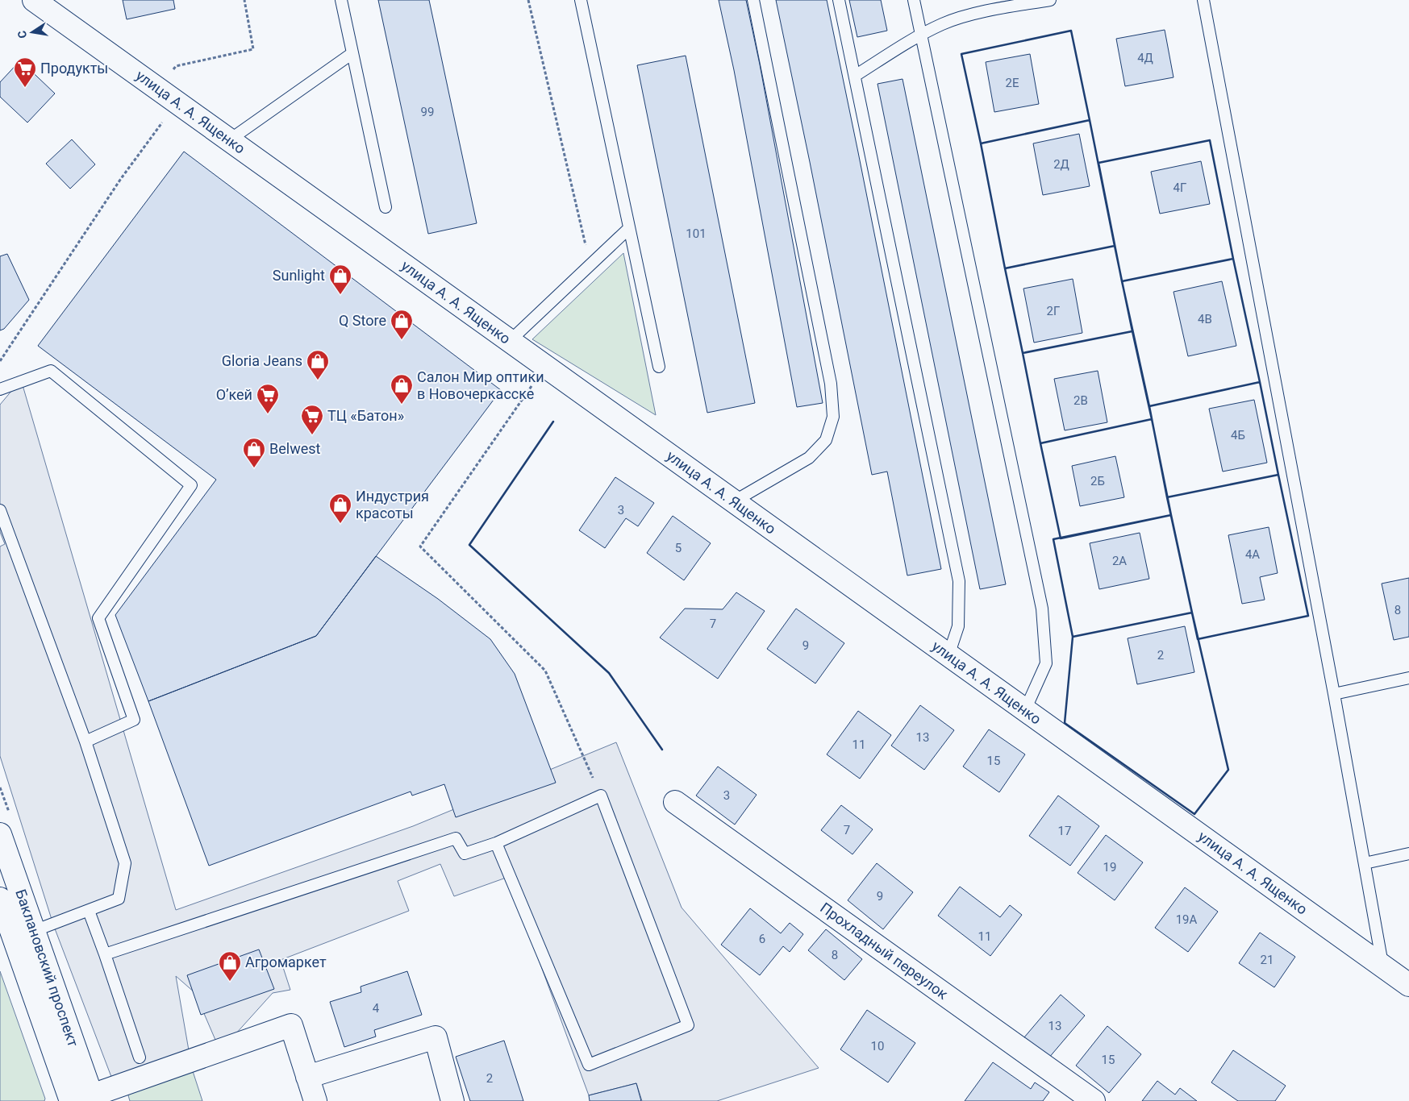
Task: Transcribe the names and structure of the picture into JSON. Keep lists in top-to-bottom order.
{
  "streets": {
    "street": ["улица А. А. Ященко", "Прохладный переулок", "Баклановский проспект"]
  },
  "places": {
    "supermarket": ["Продукты", "О’кей", "ТЦ «Батон»"],
    "shop": [
      "Sunlight",
      "Q Store",
      "Gloria Jeans",
      "Салон Мир оптики в Новочеркасске",
      "Belwest",
      "Индустрия красоты",
      "Агромаркет"
    ]
  },
  "house_numbers": [
    "4Д",
    "2Е",
    "99",
    "2Д",
    "4Г",
    "101",
    "2Г",
    "4В",
    "2В",
    "4Б",
    "2Б",
    "3",
    "5",
    "4А",
    "2А",
    "8",
    "7",
    "9",
    "2",
    "13",
    "11",
    "15",
    "3",
    "7",
    "17",
    "19",
    "9",
    "19А",
    "11",
    "6",
    "8",
    "21",
    "4",
    "13",
    "10",
    "15",
    "2"
  ],
  "north": "left"
}
